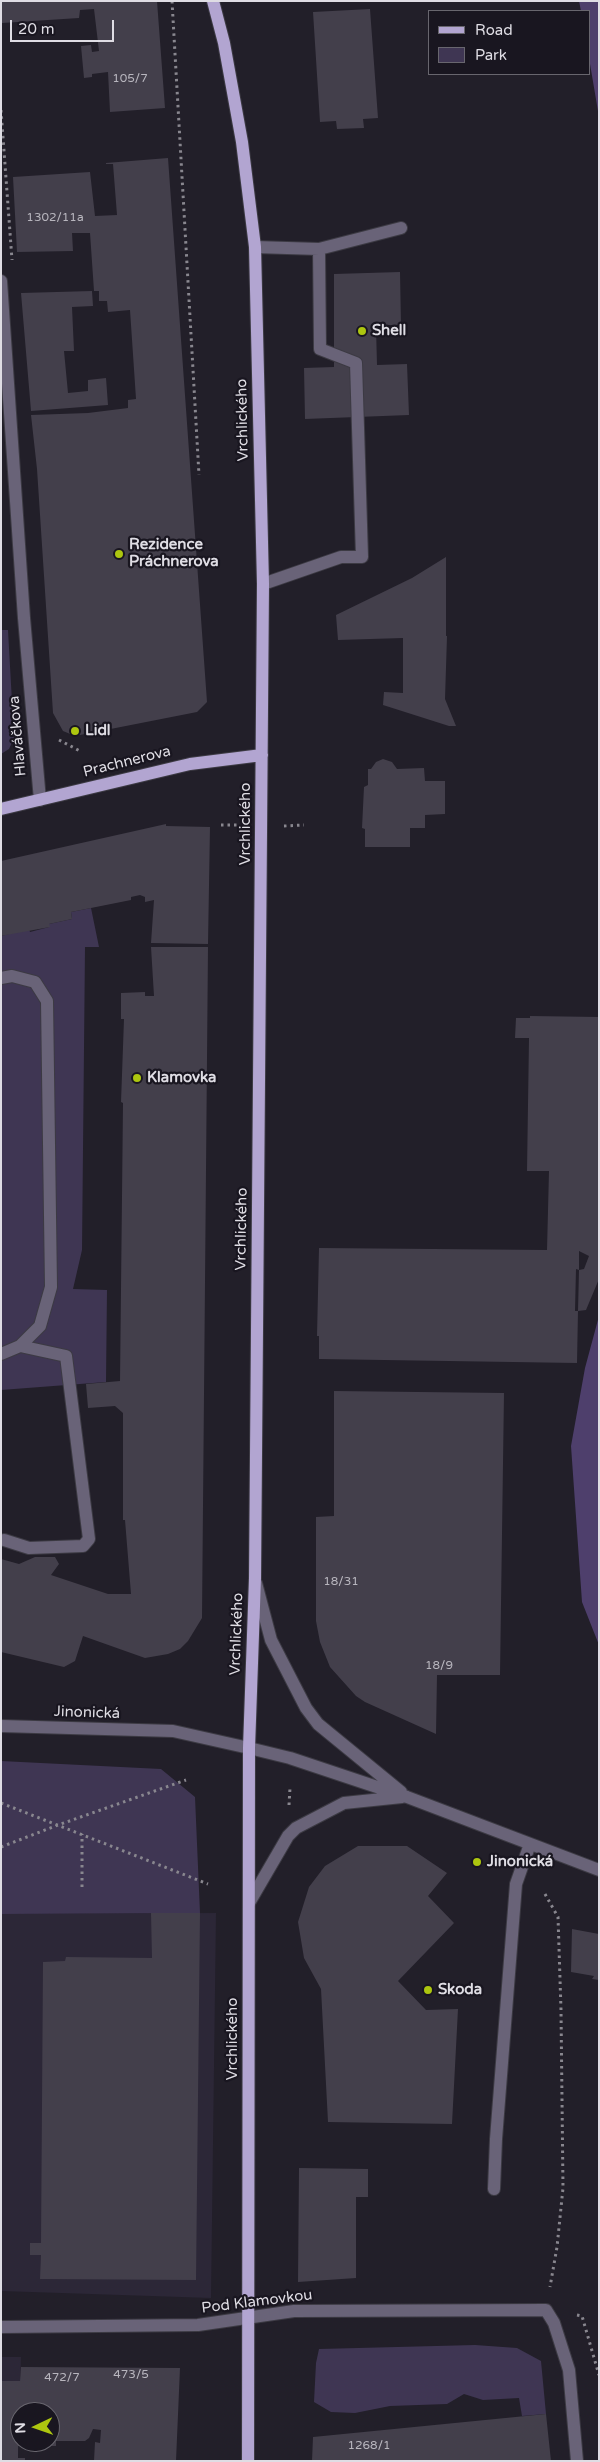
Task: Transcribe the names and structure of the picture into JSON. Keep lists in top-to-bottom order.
{
  "streets": {
    "main road": ["Vrchlického", "Prachnerova"],
    "street": ["Hlaváčkova", "Jinonická", "Pod Klamovkou"]
  },
  "crossings": [
    ["Vrchlického", "Prachnerova"],
    ["Vrchlického", "Jinonická"],
    ["Vrchlického", "Pod Klamovkou"],
    ["Hlaváčkova", "Prachnerova"]
  ],
  "places": [
    "Shell",
    "Rezidence Práchnerova",
    "Lidl",
    "Klamovka",
    "Jinonická",
    "Skoda"
  ],
  "house_numbers": [
    "105/7",
    "1302/11a",
    "18/31",
    "18/9",
    "473/5",
    "472/7",
    "1268/1"
  ],
  "legend": ["Road", "Park"],
  "scale_bar": "20 m",
  "north": "left"
}
